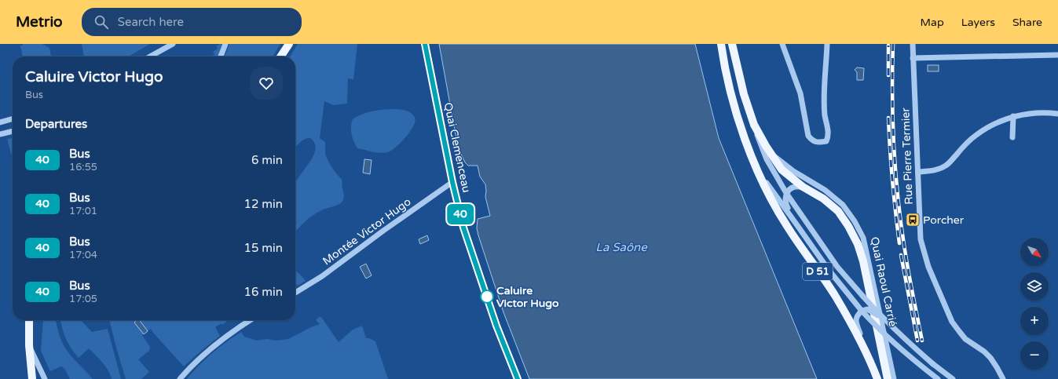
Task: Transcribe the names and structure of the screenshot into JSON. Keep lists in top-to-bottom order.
{
  "streets": {
    "main road": ["Quai Clemenceau", "D 51", "Quai Raoul Carrié"],
    "street": ["Rue Pierre Termier", "Montée Victor Hugo"]
  },
  "crossings": [
    ["Quai Clemenceau", "Montée Victor Hugo"]
  ],
  "water": ["La Saône"],
  "places": {
    "bus stop": ["Porcher"],
    "other": ["Caluire Victor Hugo"]
  },
  "lines": ["bus line 40"],
  "north": "bottom right",
  "page": {
    "header": "Metrio",
    "search": "Search here",
    "nav": ["Map", "Layers", "Share"],
    "on_map": "40",
    "heading": [
      ["Caluire Victor Hugo", "Bus"],
      "Departures"
    ],
    "list": [
      {
        "mark": "40",
        "name": "Bus",
        "note": "16:55",
        "value": "6 min"
      },
      {
        "mark": "40",
        "name": "Bus",
        "note": "17:01",
        "value": "12 min"
      },
      {
        "mark": "40",
        "name": "Bus",
        "note": "17:04",
        "value": "15 min"
      },
      {
        "mark": "40",
        "name": "Bus",
        "note": "17:05",
        "value": "16 min"
      }
    ],
    "map_buttons": ["+", "−"]
  }
}
